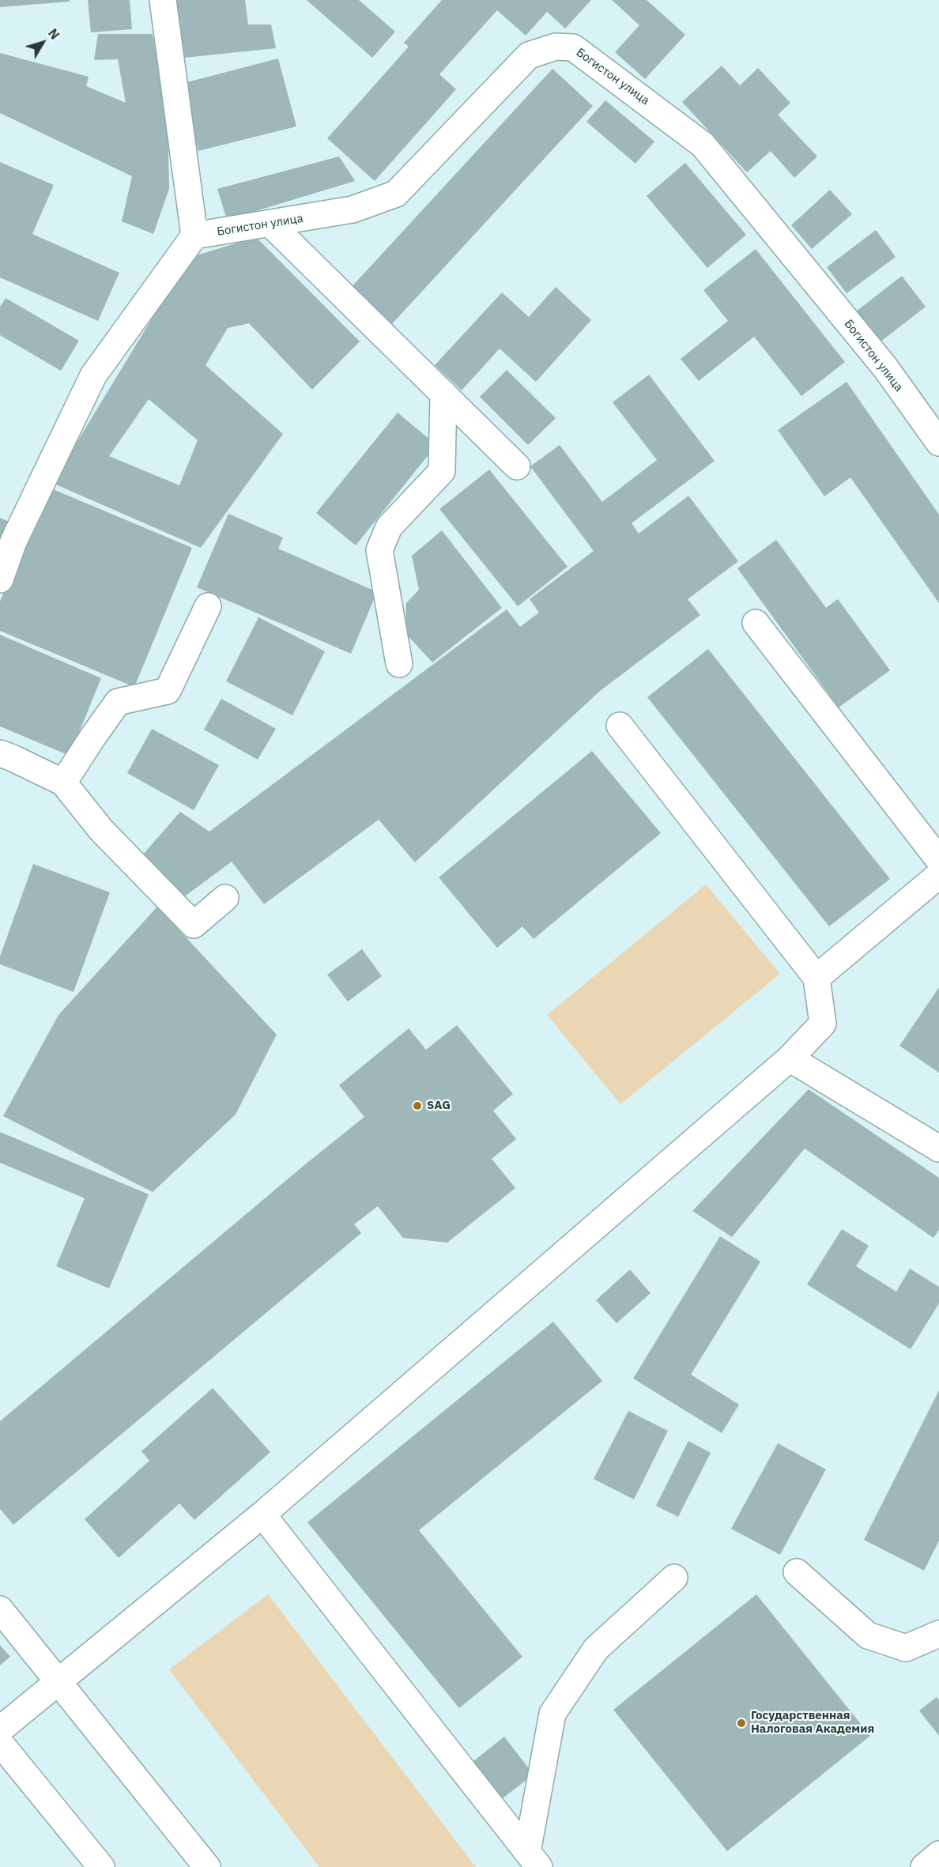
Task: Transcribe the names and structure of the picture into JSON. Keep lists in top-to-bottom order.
{
  "streets": {
    "main road": ["Богистон улица"]
  },
  "places": ["SAG", "Государственная Налоговая Академия"],
  "north": "top right"
}
